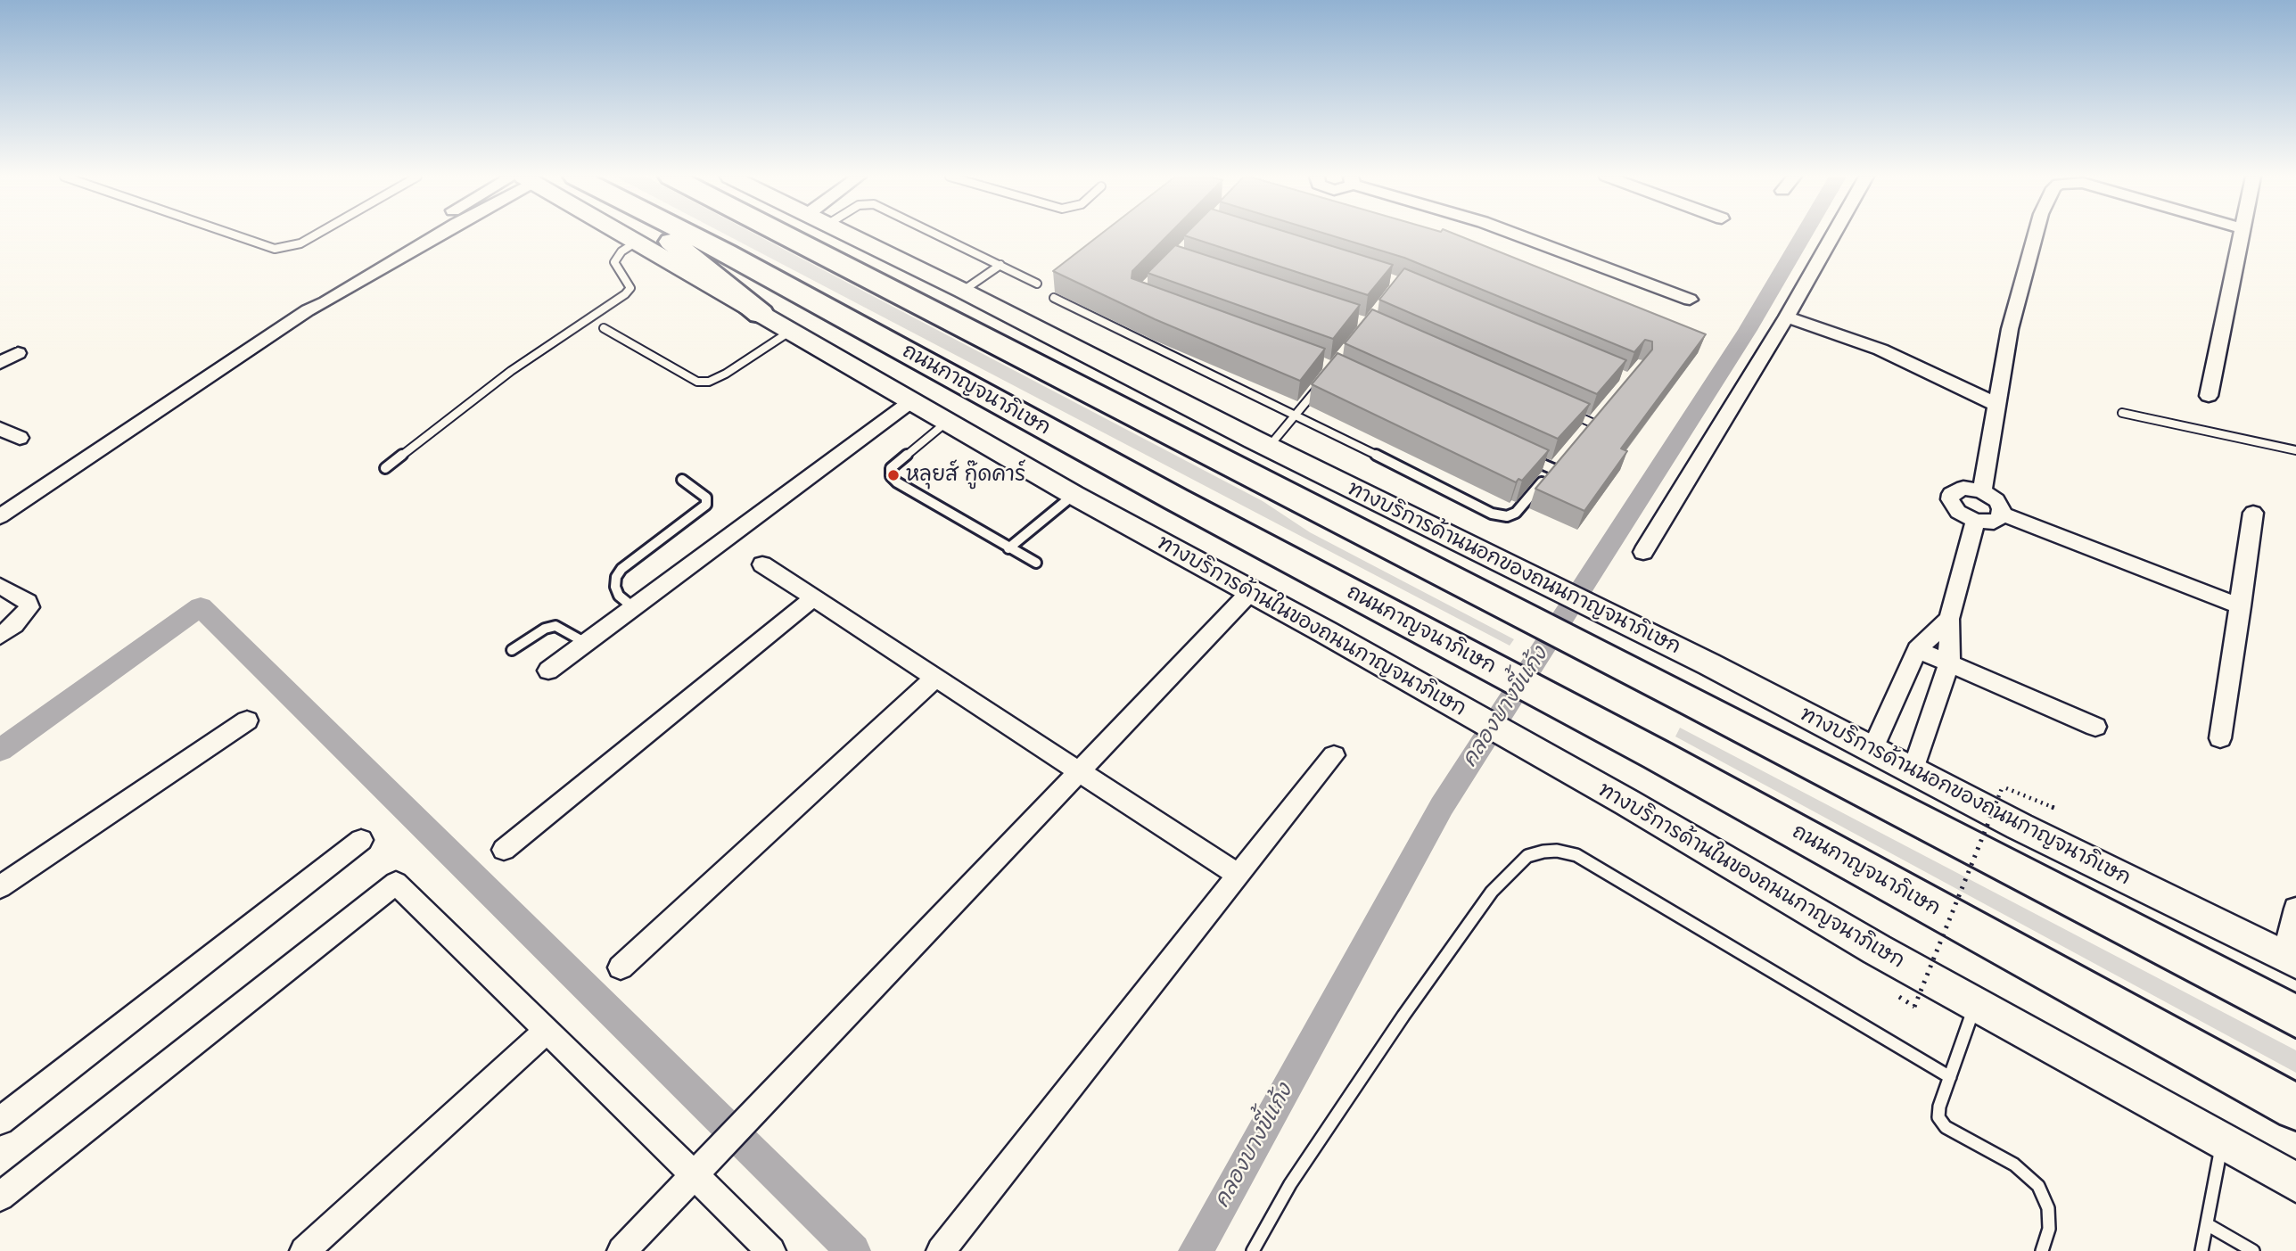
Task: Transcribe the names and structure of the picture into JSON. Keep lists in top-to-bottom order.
{
  "streets": {
    "highway": ["ถนนกาญจนาภิเษก"],
    "main road": ["ทางบริการด้านนอกของถนนกาญจนาภิเษก", "ทางบริการด้านในของถนนกาญจนาภิเษก"]
  },
  "water": ["คลองบางขี้แก้ง"],
  "places": ["หลุยส์ กู๊ดคาร์"]
}
